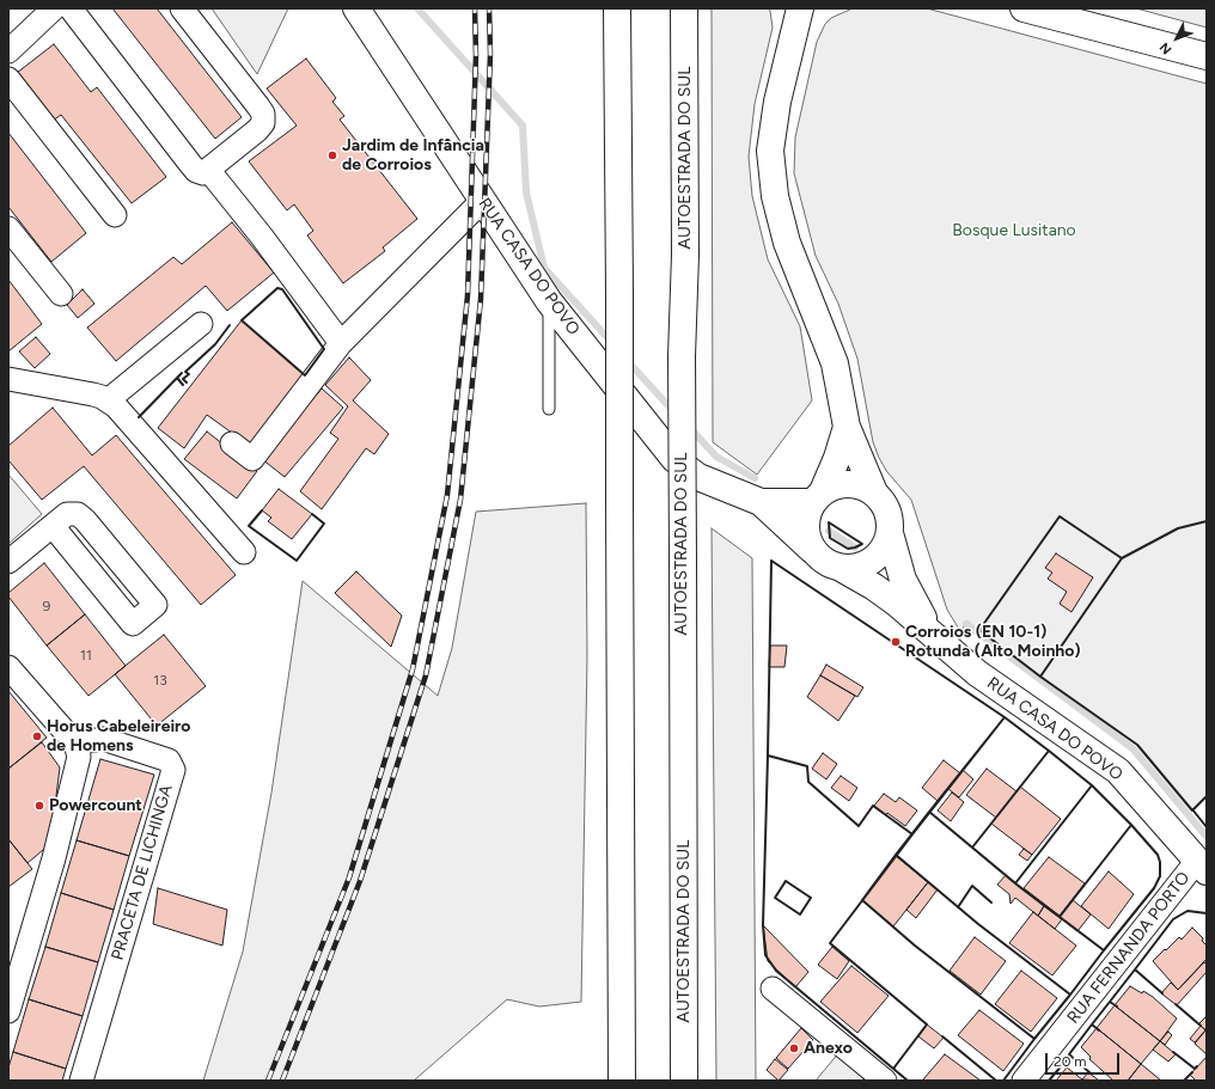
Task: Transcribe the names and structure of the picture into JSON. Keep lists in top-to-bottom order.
{
  "streets": {
    "main road": ["AUTOESTRADA DO SUL", "RUA CASA DO POVO"],
    "street": ["PRACETA DE LICHINGA", "RUA FERNANDA PORTO"]
  },
  "crossings": [
    ["RUA CASA DO POVO", "RUA FERNANDA PORTO"]
  ],
  "parks": ["Bosque Lusitano"],
  "places": [
    "Jardim de Infância de Corroios",
    "Corroios (EN 10-1) Rotunda (Alto Moinho)",
    "Horus Cabeleireiro de Homens",
    "Powercount",
    "Anexo"
  ],
  "house_numbers": ["9", "11", "13"],
  "scale_bar": "20 m",
  "north": "bottom left"
}
